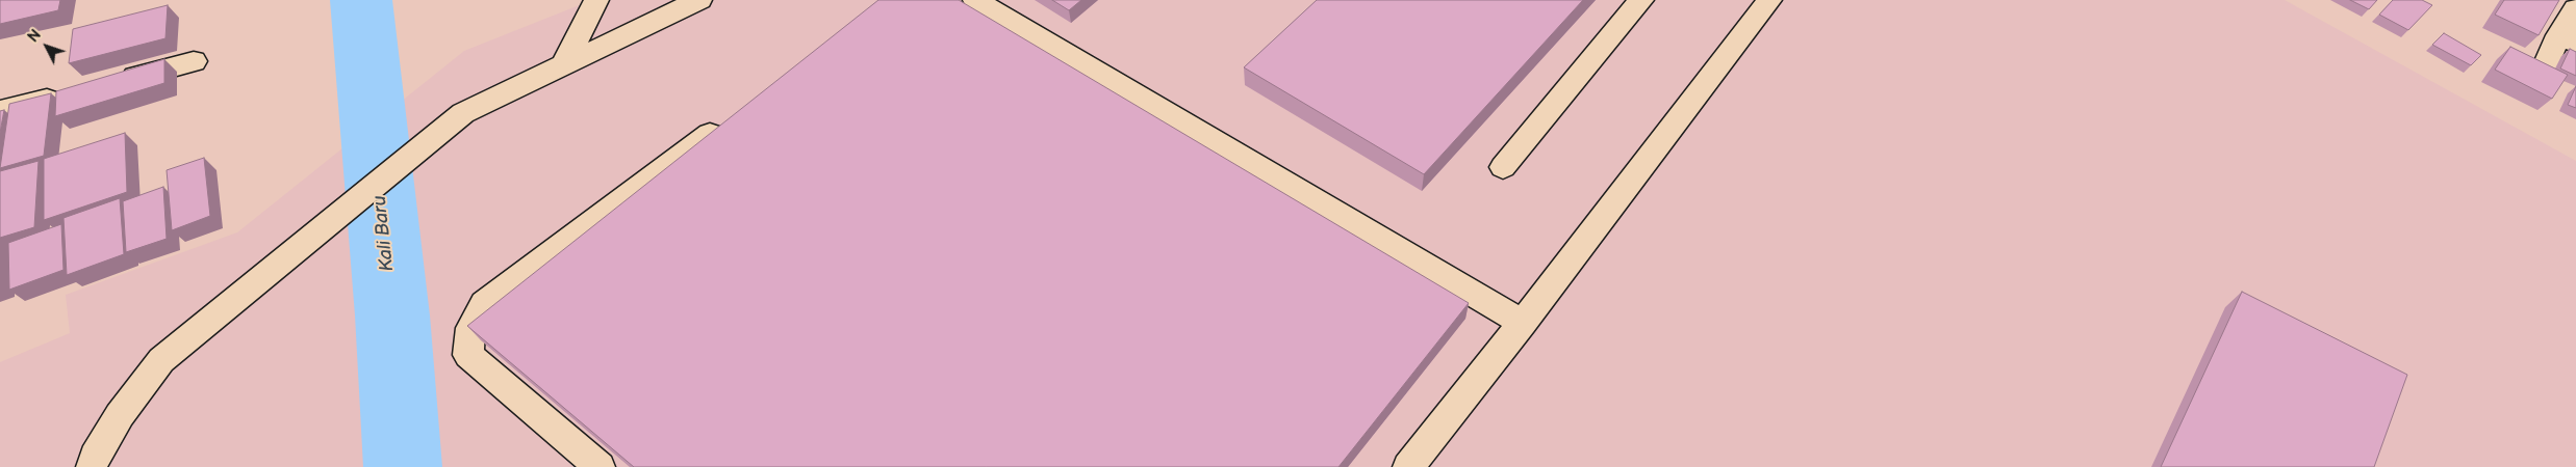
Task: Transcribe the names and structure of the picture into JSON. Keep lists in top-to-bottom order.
{
  "water": ["Kali Baru"],
  "north": "top left"
}
